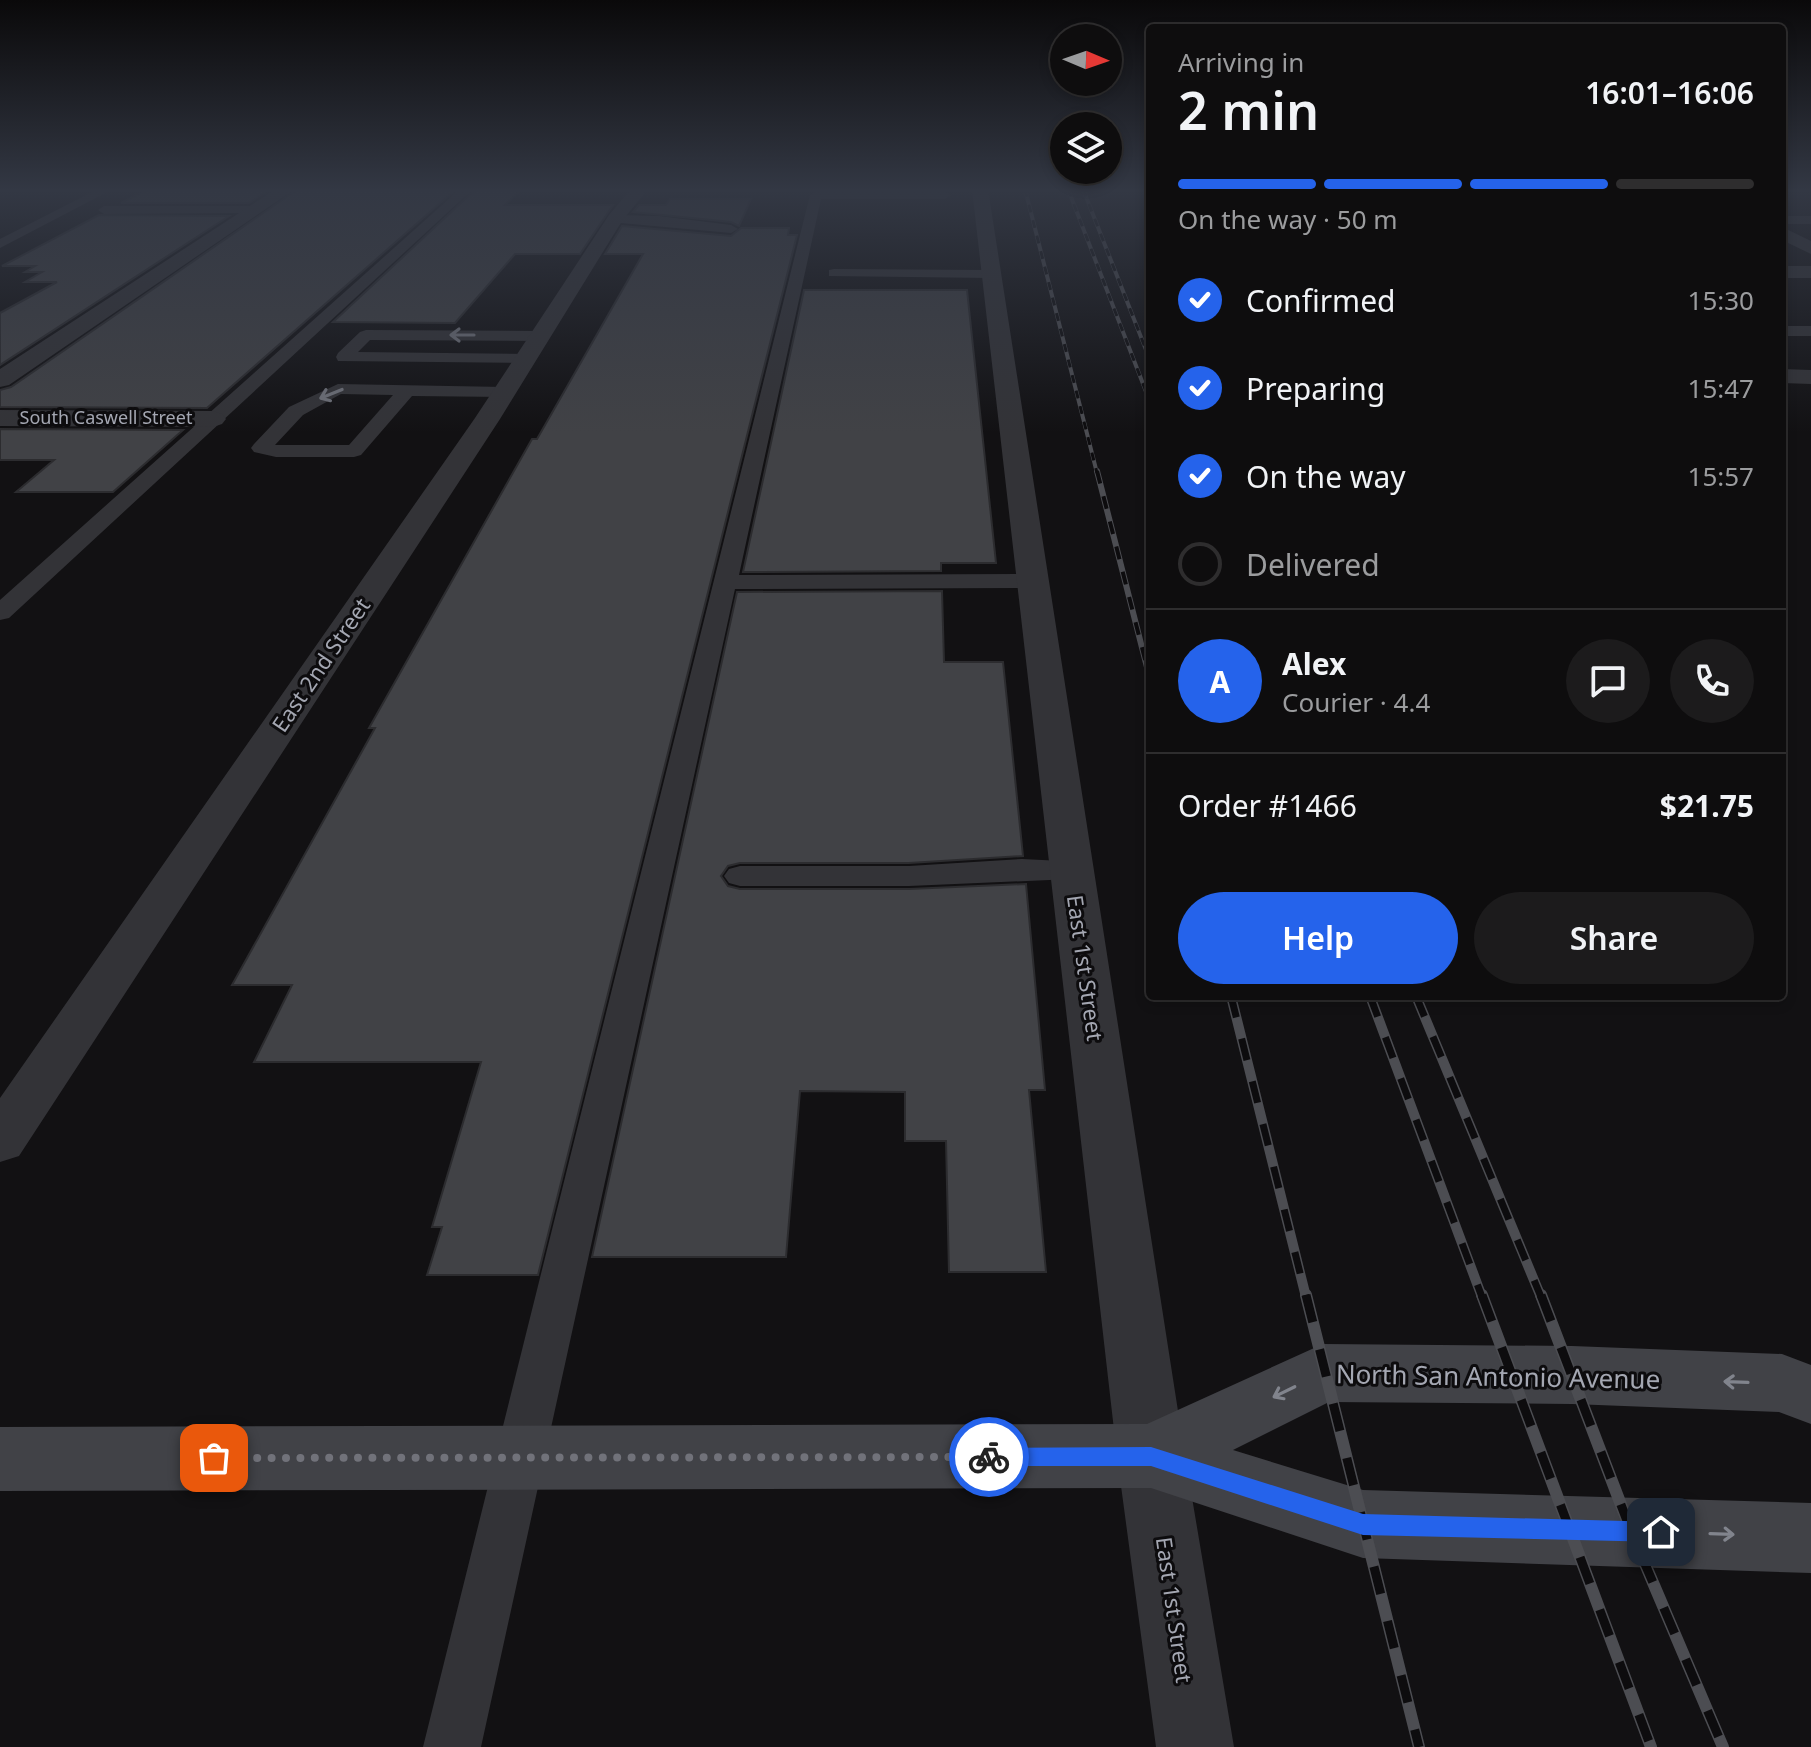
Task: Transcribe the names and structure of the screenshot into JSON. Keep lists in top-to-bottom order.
{
  "streets": {
    "main road": ["North San Antonio Avenue"],
    "street": ["South Caswell Street", "East 2nd Street", "East 1st Street"]
  },
  "crossings": [
    ["East 1st Street", "North San Antonio Avenue"]
  ],
  "north": "right",
  "page": {
    "heading": ["2 min", "Arriving in", "16:01–16:06"],
    "panel": [
      "Alex",
      "Courier · 4.4",
      "Order #1466",
      "$21.75"
    ],
    "bar": "On the way · 50 m",
    "list": [
      ["Confirmed", "15:30"],
      ["Preparing", "15:47"],
      ["On the way", "15:57"],
      "Delivered"
    ],
    "round": "A",
    "buttons": ["Help", "Share"]
  }
}
